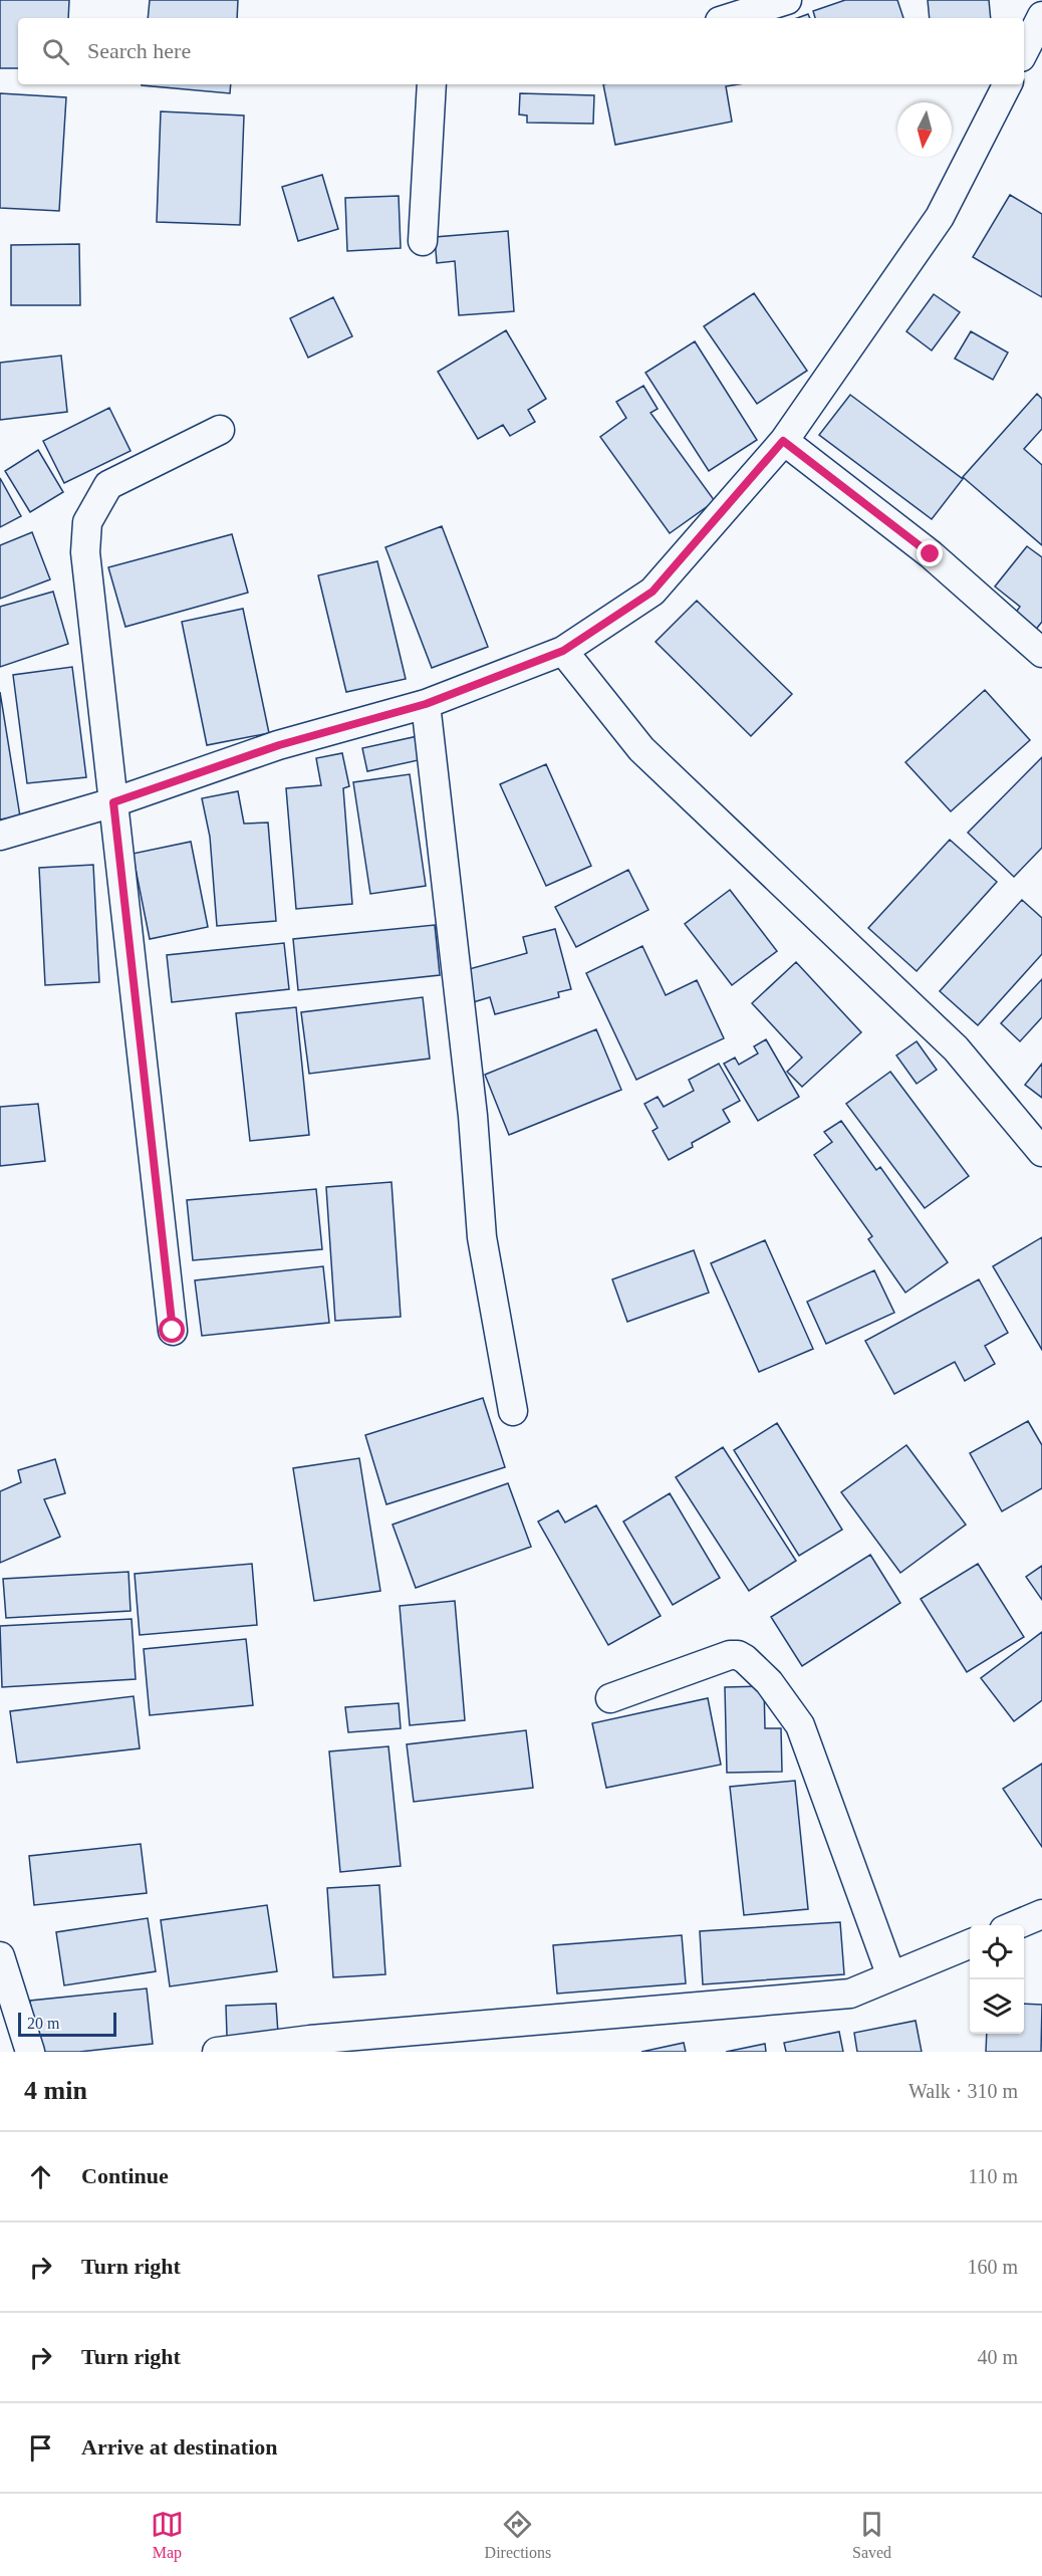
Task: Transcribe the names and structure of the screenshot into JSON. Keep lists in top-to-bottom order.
{
  "scale_bar": "20 m",
  "north": "bottom",
  "page": {
    "search": "Search here",
    "scale": "20 m",
    "heading": ["4 min", "Walk · 310 m"],
    "list": [
      ["Continue", "110 m"],
      ["Turn right", "160 m"],
      ["Turn right", "40 m"],
      "Arrive at destination"
    ],
    "nav": ["Map", "Directions", "Saved"]
  }
}
